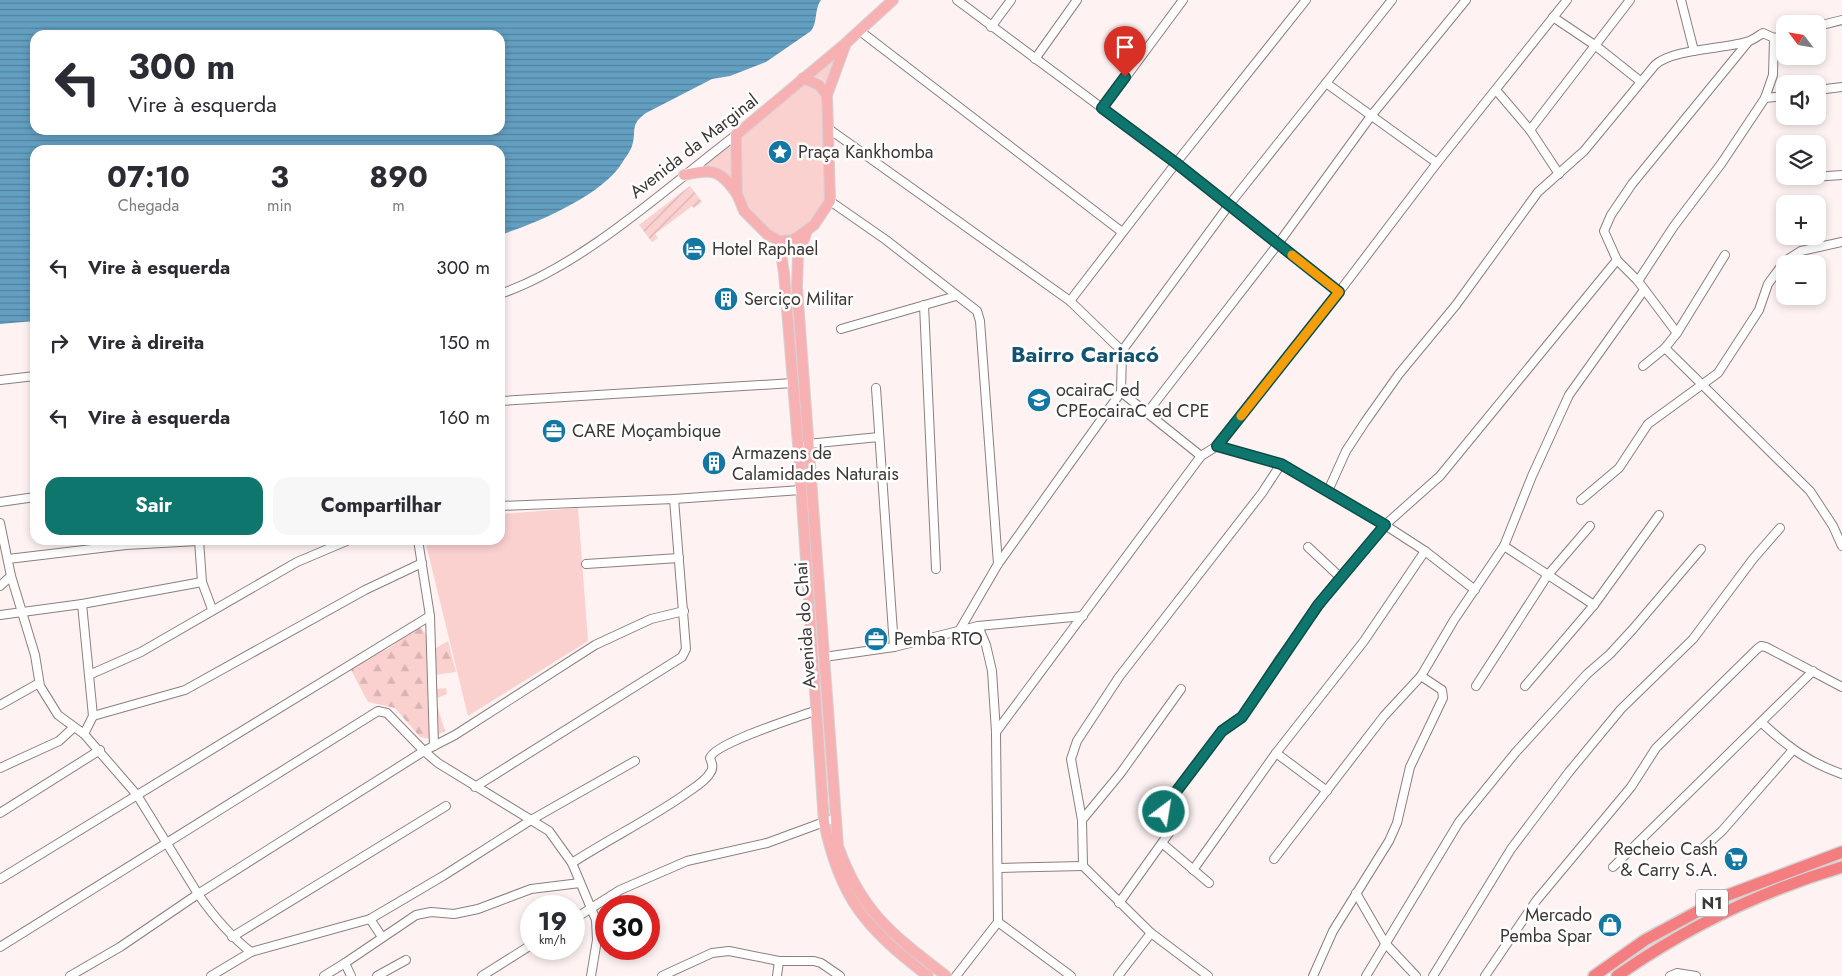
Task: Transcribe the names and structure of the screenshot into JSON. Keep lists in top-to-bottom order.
{
  "streets": {
    "highway": ["N1"],
    "main road": ["Avenida da Marginal", "Avenida do Chai"]
  },
  "districts": ["Bairro Cariacó"],
  "places": {
    "place": ["Praça Kankhomba"],
    "hotel": ["Hotel Raphael"],
    "building": ["Serciço Militar", "Armazens de Calamidades Naturais"],
    "school or university": ["ocairaC ed CPEocairaC ed CPE"],
    "office": ["CARE Moçambique", "Pemba RTO"],
    "supermarket": ["Recheio Cash & Carry S.A."],
    "shop": ["Mercado Pemba Spar"]
  },
  "north": "top left",
  "page": {
    "map_buttons": ["+", "−"],
    "turn": ["300 m", "Vire à esquerda"],
    "eta": [
      "07:10",
      "Chegada",
      "3",
      "min",
      "890",
      "m"
    ],
    "list": [
      {
        "name": "Vire à esquerda",
        "value": "300 m"
      },
      {
        "name": "Vire à direita",
        "value": "150 m"
      },
      {
        "name": "Vire à esquerda",
        "value": "160 m"
      }
    ],
    "buttons": ["Sair", "Compartilhar"],
    "speed": "19 km/h",
    "limit": "30"
  }
}
